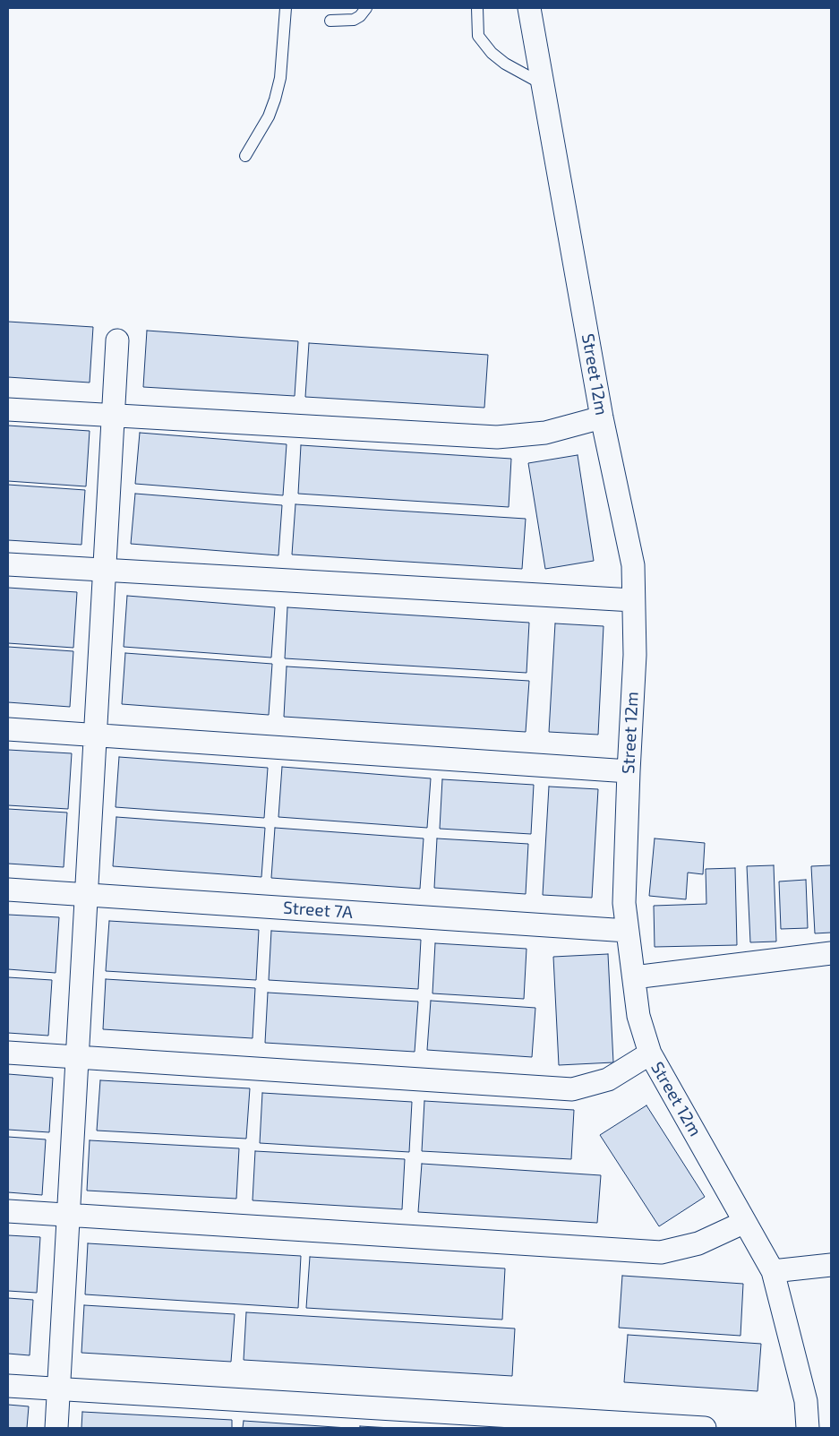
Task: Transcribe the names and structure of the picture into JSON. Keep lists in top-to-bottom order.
{
  "streets": {
    "street": ["Street 12m", "Street 7A"]
  },
  "crossings": [
    ["Street 12m", "Street 7A"]
  ]
}
